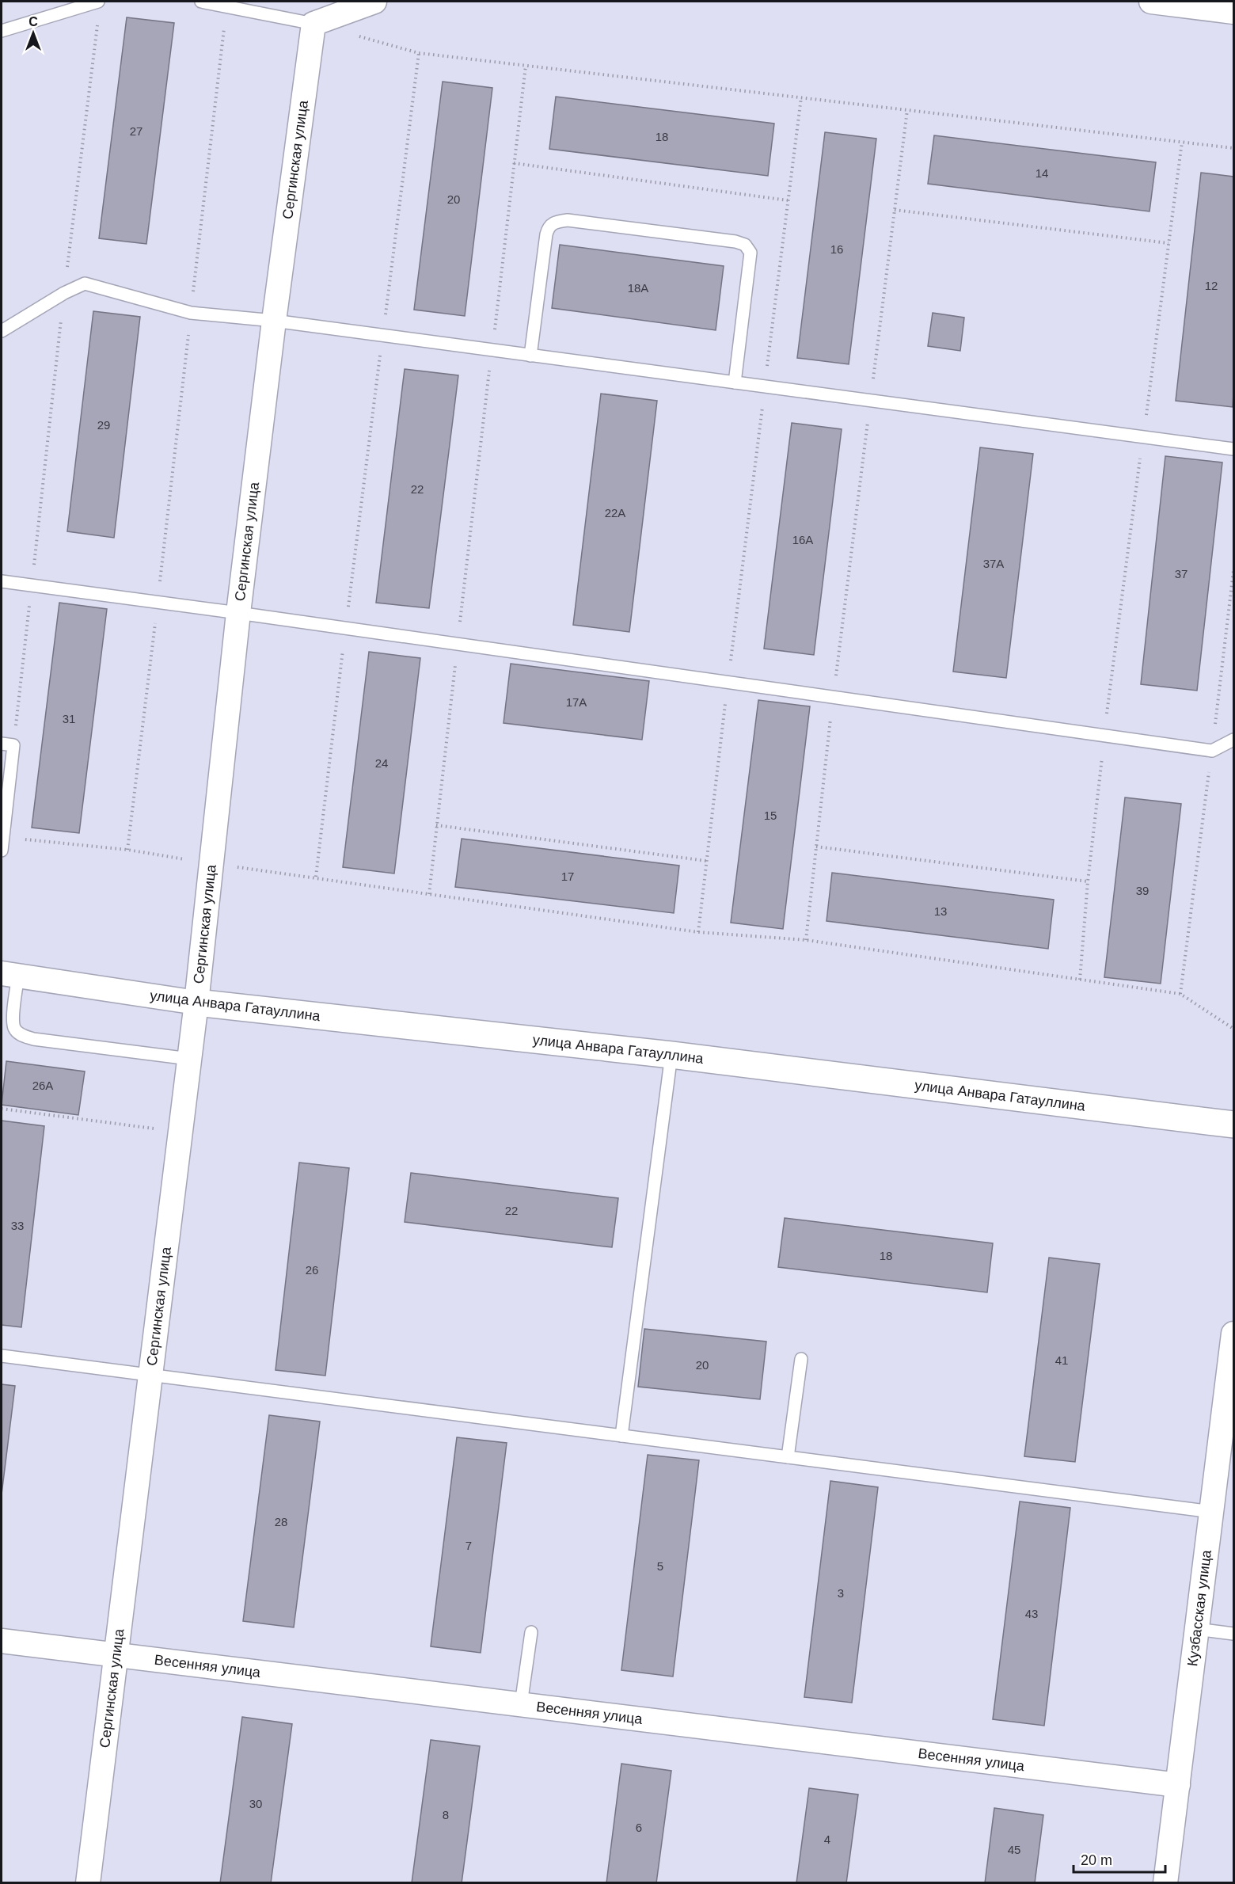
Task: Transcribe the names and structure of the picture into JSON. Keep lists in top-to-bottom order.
{
  "streets": {
    "street": [
      "Сергинская улица",
      "улица Анвара Гатауллина",
      "Кузбасская улица",
      "Весенняя улица"
    ]
  },
  "crossings": [
    ["Сергинская улица", "улица Анвара Гатауллина"],
    ["Сергинская улица", "Весенняя улица"],
    ["Кузбасская улица", "Весенняя улица"]
  ],
  "house_numbers": [
    "27",
    "18",
    "14",
    "20",
    "16",
    "12",
    "18А",
    "29",
    "22",
    "22А",
    "16А",
    "37А",
    "37",
    "17А",
    "31",
    "24",
    "15",
    "17",
    "39",
    "13",
    "26А",
    "22",
    "33",
    "18",
    "26",
    "41",
    "20",
    "28",
    "7",
    "5",
    "3",
    "43",
    "30",
    "8",
    "6",
    "4",
    "45"
  ],
  "scale_bar": "20 m",
  "north": "top"
}
